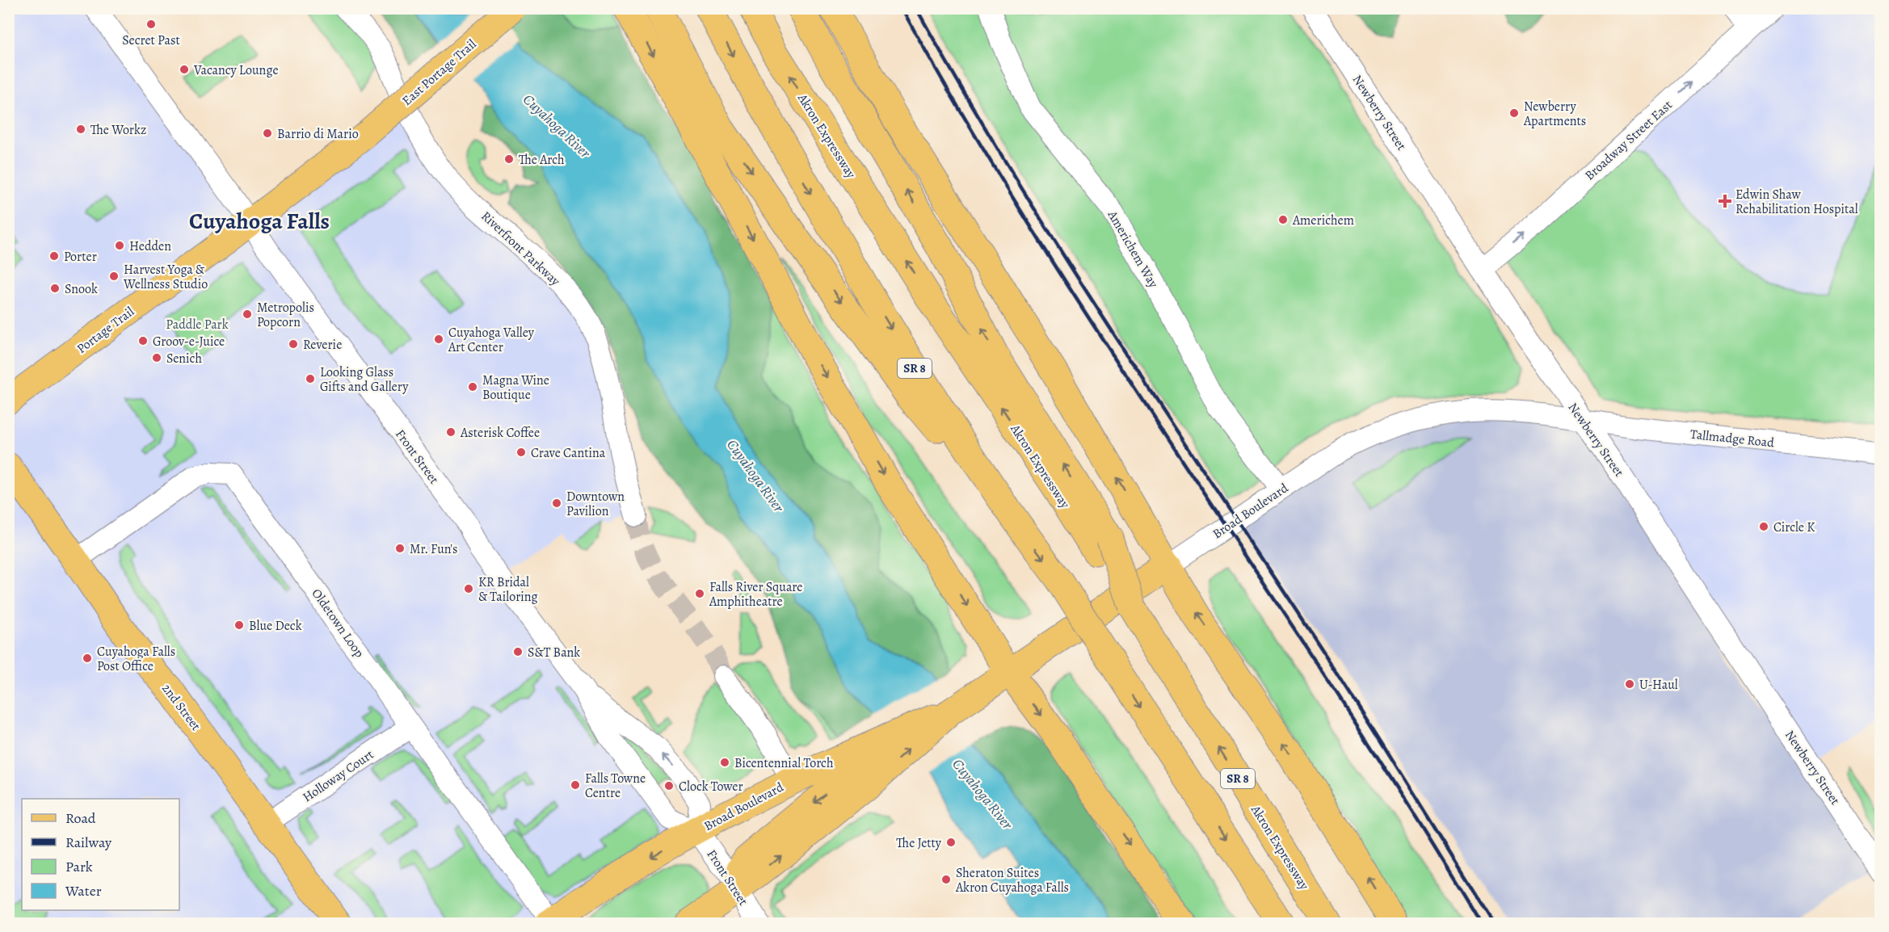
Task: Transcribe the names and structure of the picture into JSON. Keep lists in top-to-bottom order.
{
  "streets": {
    "main road": [
      "East Portage Trail",
      "Akron Expressway",
      "Portage Trail",
      "SR 8",
      "Broad Boulevard",
      "2nd Street"
    ],
    "street": [
      "Newberry Street",
      "Broadway Street East",
      "Riverfront Parkway",
      "Americhem Way",
      "Tallmadge Road",
      "Front Street",
      "Oldetown Loop",
      "Holloway Court"
    ]
  },
  "crossings": [
    ["East Portage Trail", "Portage Trail"],
    ["Newberry Street", "Broadway Street East"],
    ["Newberry Street", "Tallmadge Road"],
    ["Newberry Street", "Broad Boulevard"],
    ["Americhem Way", "Broad Boulevard"],
    ["Portage Trail", "Front Street"],
    ["Tallmadge Road", "Broad Boulevard"],
    ["Front Street", "Broad Boulevard"],
    ["Broad Boulevard", "Oldetown Loop"],
    ["Oldetown Loop", "2nd Street"],
    ["Oldetown Loop", "Holloway Court"],
    ["2nd Street", "Holloway Court"]
  ],
  "one_way": ["Broadway Street East"],
  "districts": ["Cuyahoga Falls"],
  "water": ["Cuyahoga River"],
  "parks": ["Paddle Park"],
  "places": {
    "other": [
      "Secret Past",
      "Vacancy Lounge",
      "Newberry Apartments",
      "The Workz",
      "Barrio di Mario",
      "The Arch",
      "Americhem",
      "Hedden",
      "Porter",
      "Harvest Yoga & Wellness Studio",
      "Snook",
      "Metropolis Popcorn",
      "Cuyahoga Valley Art Center",
      "Groov-e-Juice",
      "Reverie",
      "Senich",
      "Looking Glass Gifts and Gallery",
      "Magna Wine Boutique",
      "Asterisk Coffee",
      "Crave Cantina",
      "Downtown Pavilion",
      "Circle K",
      "Mr. Fun's",
      "KR Bridal & Tailoring",
      "Falls River Square Amphitheatre",
      "Blue Deck",
      "S&T Bank",
      "Cuyahoga Falls Post Office",
      "U-Haul",
      "Bicentennial Torch",
      "Falls Towne Centre",
      "Clock Tower",
      "The Jetty",
      "Sheraton Suites Akron Cuyahoga Falls"
    ],
    "health": ["Edwin Shaw Rehabilitation Hospital"]
  },
  "legend": [
    "Road",
    "Railway",
    "Park",
    "Water"
  ]
}
